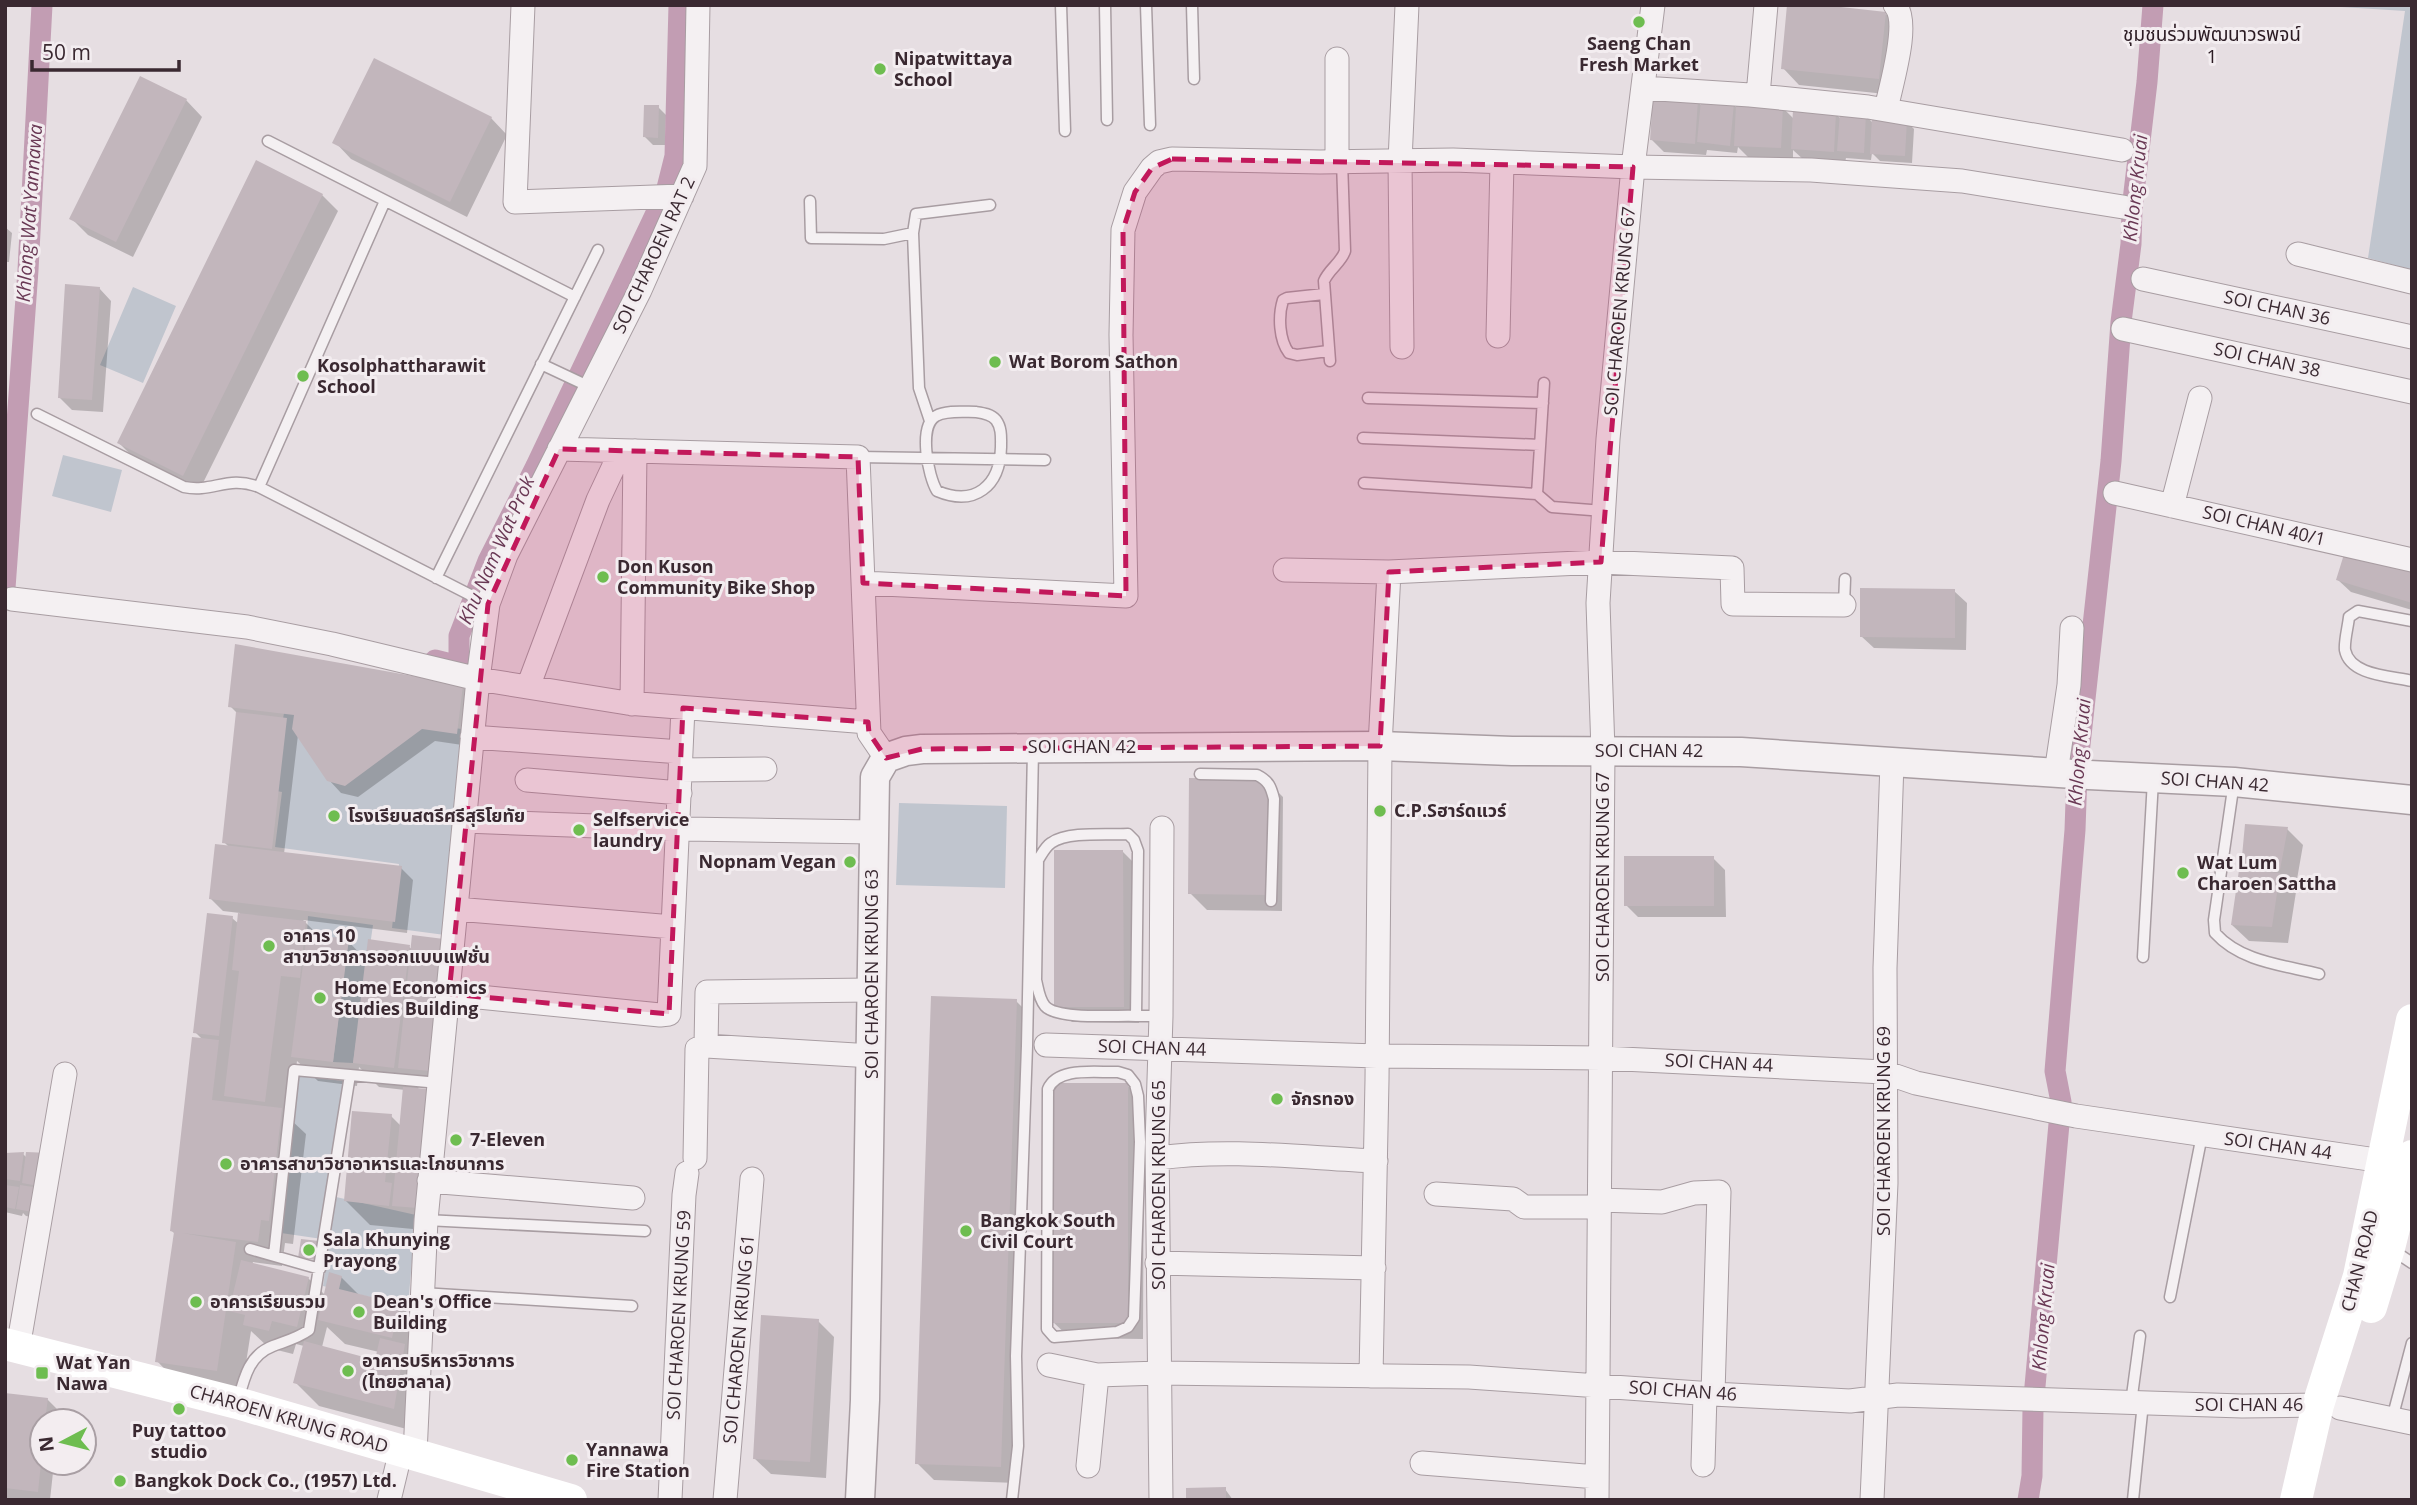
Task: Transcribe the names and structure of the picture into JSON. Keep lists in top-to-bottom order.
{
  "streets": {
    "main road": ["CHAN ROAD", "CHAROEN KRUNG ROAD"],
    "street": [
      "SOI CHAROEN RAT 2",
      "SOI CHAN 36",
      "SOI CHAROEN KRUNG 67",
      "SOI CHAN 38",
      "SOI CHAN 40/1",
      "SOI CHAN 42",
      "SOI CHAROEN KRUNG 63",
      "SOI CHAN 44",
      "SOI CHAROEN KRUNG 69",
      "SOI CHAROEN KRUNG 65",
      "SOI CHAROEN KRUNG 59",
      "SOI CHAROEN KRUNG 61",
      "SOI CHAN 46"
    ]
  },
  "crossings": [
    ["SOI CHAROEN RAT 2", "CHAROEN KRUNG ROAD"],
    ["SOI CHAROEN KRUNG 67", "SOI CHAN 42"],
    ["SOI CHAROEN KRUNG 67", "SOI CHAN 44"],
    ["SOI CHAROEN KRUNG 67", "SOI CHAN 46"],
    ["SOI CHAN 42", "SOI CHAROEN KRUNG 63"],
    ["SOI CHAN 42", "SOI CHAROEN KRUNG 69"],
    ["SOI CHAN 44", "SOI CHAROEN KRUNG 69"],
    ["SOI CHAN 44", "SOI CHAROEN KRUNG 65"],
    ["SOI CHAN 44", "CHAN ROAD"],
    ["SOI CHAROEN KRUNG 69", "SOI CHAN 46"],
    ["SOI CHAROEN KRUNG 65", "SOI CHAN 46"],
    ["CHAN ROAD", "SOI CHAN 46"]
  ],
  "districts": ["ชุมชนร่วมพัฒนาวรพจน์ 1"],
  "water": ["Khlong Kruai", "Khlong Wat Yannawa", "Khu Nam Wat Prok"],
  "places": {
    "other": [
      "Saeng Chan Fresh Market",
      "Nipatwittaya School",
      "Wat Borom Sathon",
      "Kosolphattharawit School",
      "Don Kuson Community Bike Shop",
      "C.P.Sฮาร์ดแวร์",
      "โรงเรียนสตรีศรีสุริโยทัย",
      "Selfservice laundry",
      "Nopnam Vegan",
      "Wat Lum Charoen Sattha",
      "อาคาร 10 สาขาวิชาการออกแบบแฟชั่น",
      "Home Economics Studies Building",
      "จักรทอง",
      "7-Eleven",
      "อาคารสาขาวิชาอาหารและโภชนาการ",
      "Bangkok South Civil Court",
      "Sala Khunying Prayong",
      "อาคารเรียนรวม",
      "Dean's Office Building",
      "อาคารบริหารวิชาการ (ไทยฮาลาล)",
      "Puy tattoo studio",
      "Yannawa Fire Station",
      "Bangkok Dock Co., (1957) Ltd."
    ],
    "transit": ["Wat Yan Nawa"]
  },
  "scale_bar": "50 m",
  "north": "left"
}
